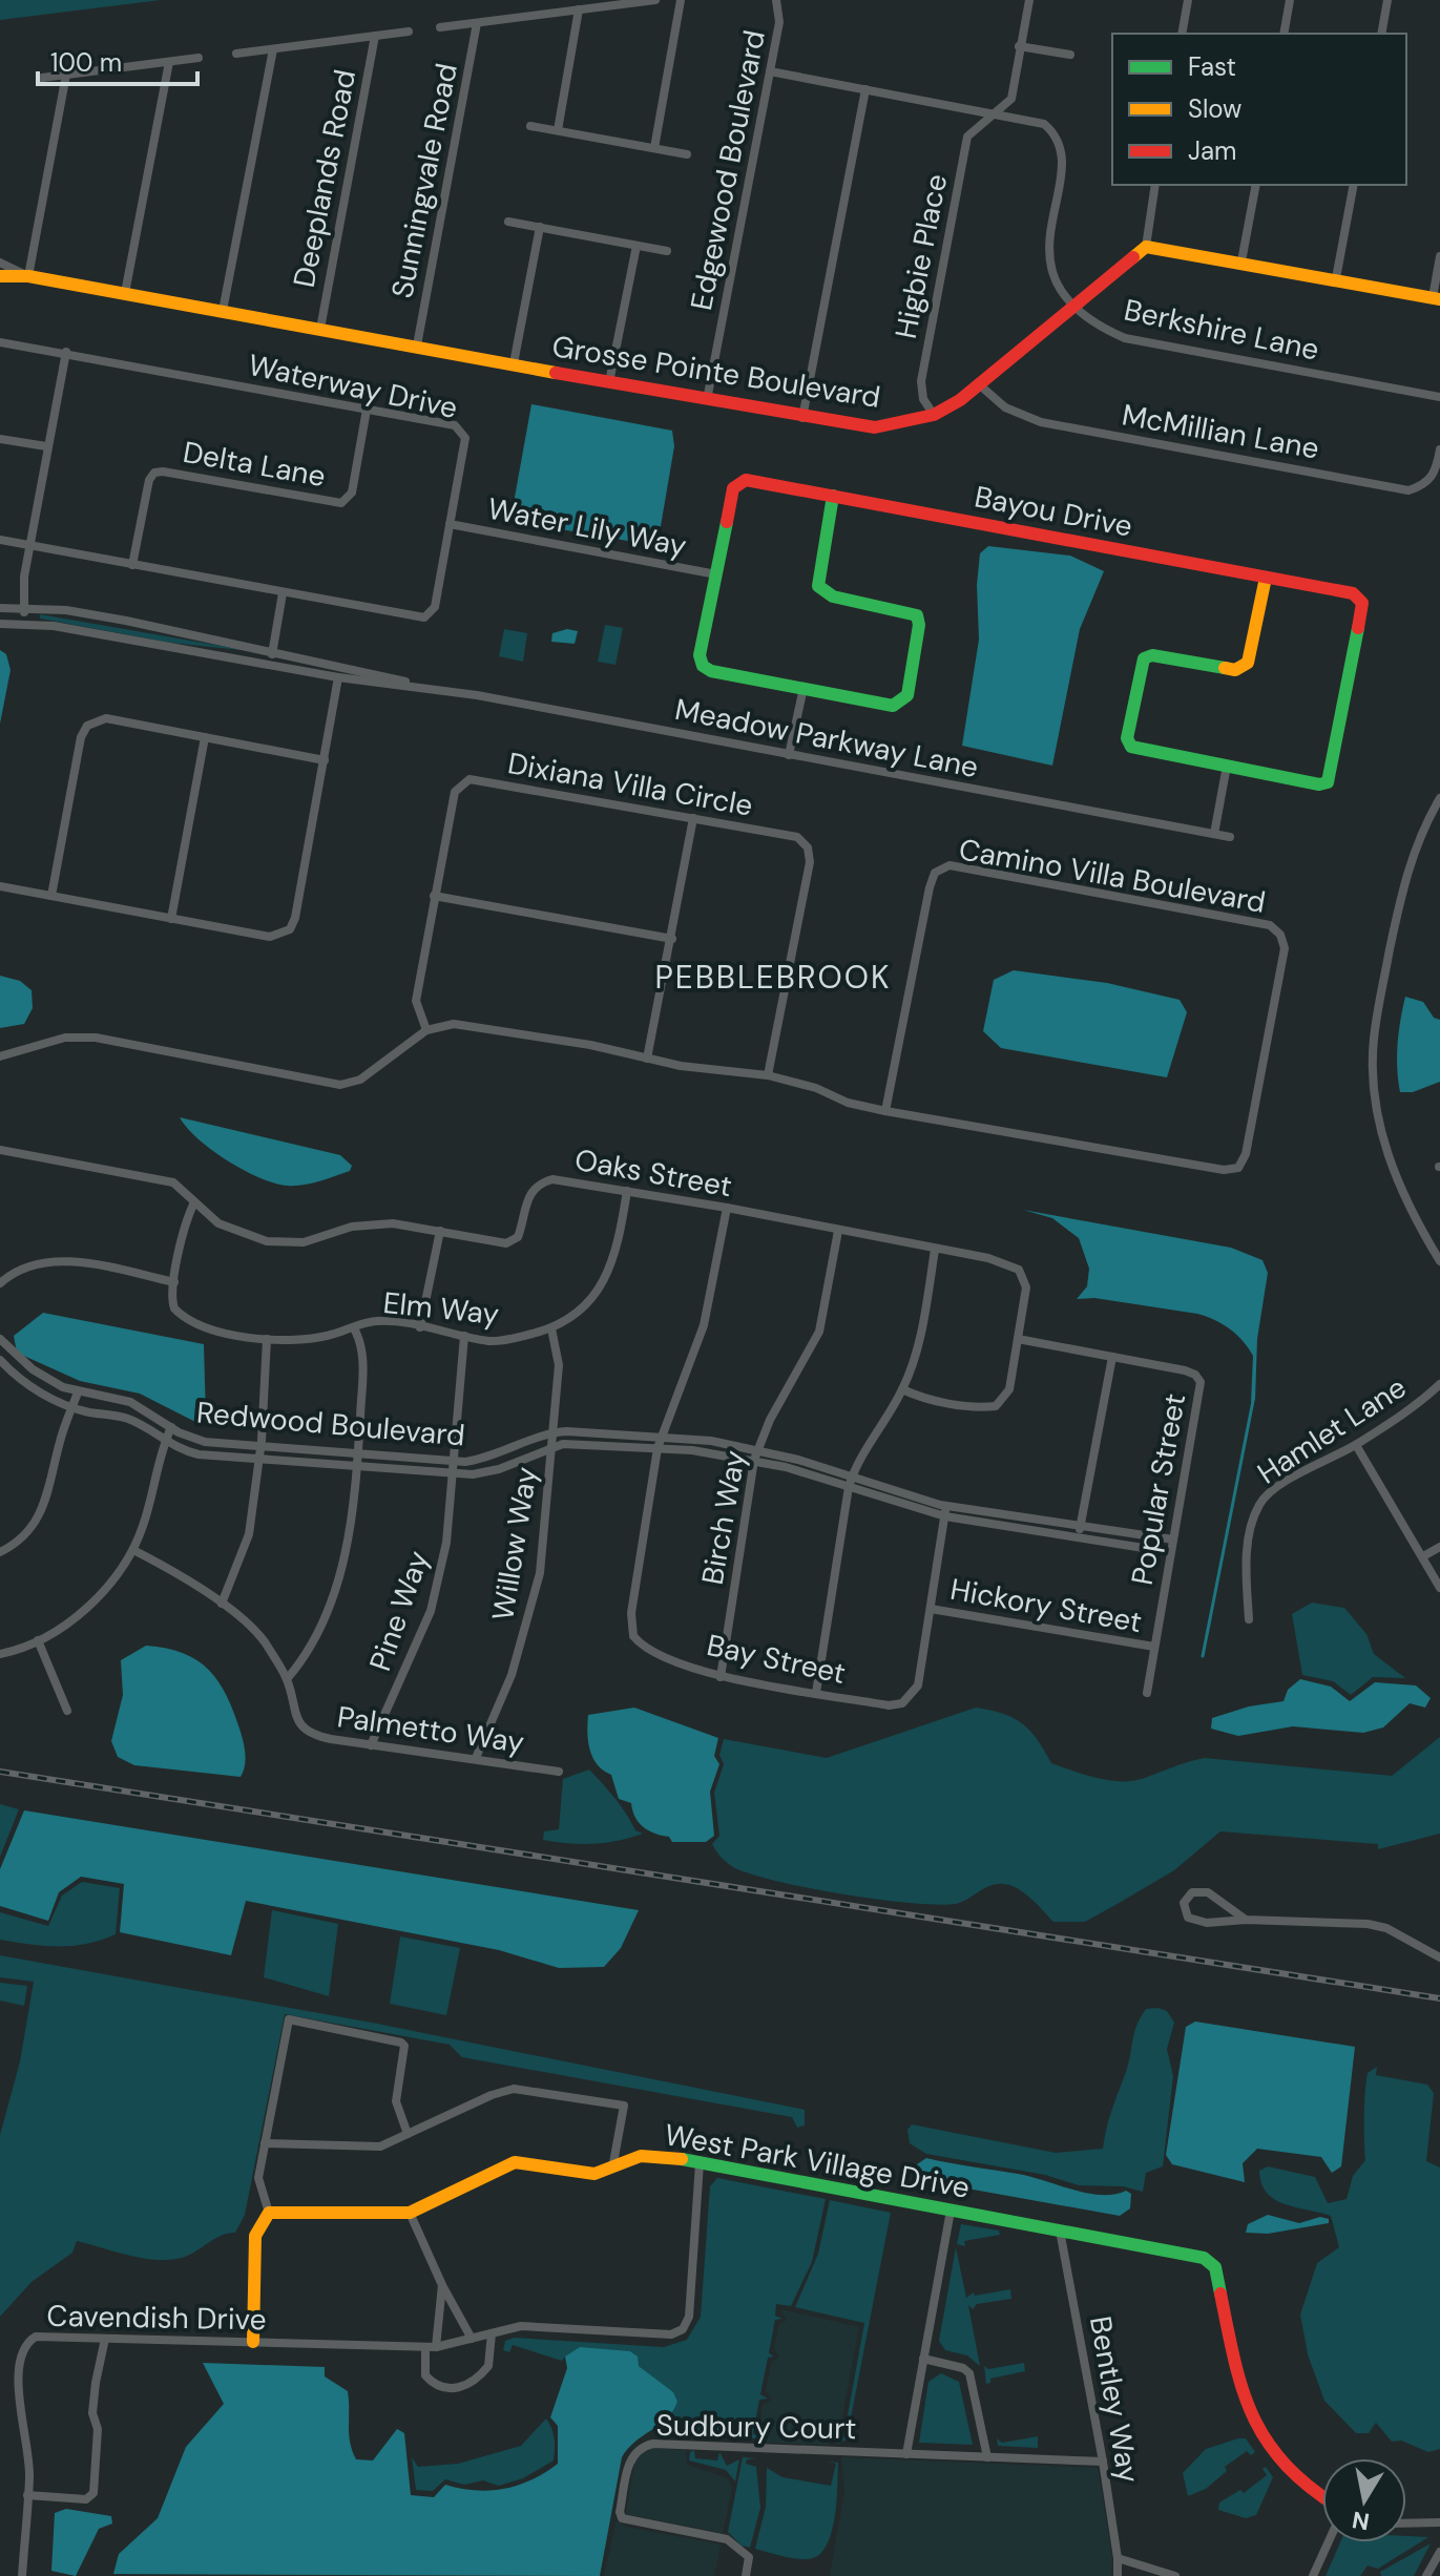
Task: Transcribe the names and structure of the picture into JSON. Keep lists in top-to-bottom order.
{
  "streets": {
    "street": [
      "Edgewood Boulevard",
      "Deeplands Road",
      "Sunningvale Road",
      "Higbie Place",
      "Berkshire Lane",
      "Grosse Pointe Boulevard",
      "Waterway Drive",
      "McMillian Lane",
      "Delta Lane",
      "Bayou Drive",
      "Water Lily Way",
      "Meadow Parkway Lane",
      "Dixiana Villa Circle",
      "Camino Villa Boulevard",
      "Oaks Street",
      "Elm Way",
      "Redwood Boulevard",
      "Hamlet Lane",
      "Popular Street",
      "Birch Way",
      "Willow Way",
      "Hickory Street",
      "Pine Way",
      "Bay Street",
      "Palmetto Way",
      "West Park Village Drive",
      "Cavendish Drive",
      "Bentley Way",
      "Sudbury Court"
    ]
  },
  "crossings": [
    ["Edgewood Boulevard", "Berkshire Lane"],
    ["Edgewood Boulevard", "Grosse Pointe Boulevard"],
    ["Deeplands Road", "Grosse Pointe Boulevard"],
    ["Sunningvale Road", "Grosse Pointe Boulevard"],
    ["Higbie Place", "Berkshire Lane"],
    ["Higbie Place", "Grosse Pointe Boulevard"],
    ["Berkshire Lane", "Grosse Pointe Boulevard"],
    ["Grosse Pointe Boulevard", "McMillian Lane"],
    ["Waterway Drive", "Delta Lane"],
    ["Waterway Drive", "Water Lily Way"],
    ["Bayou Drive", "Water Lily Way"],
    ["Dixiana Villa Circle", "Camino Villa Boulevard"],
    ["Oaks Street", "Elm Way"],
    ["Oaks Street", "Popular Street"],
    ["Oaks Street", "Birch Way"],
    ["Elm Way", "Willow Way"],
    ["Elm Way", "Pine Way"],
    ["Redwood Boulevard", "Popular Street"],
    ["Redwood Boulevard", "Birch Way"],
    ["Redwood Boulevard", "Willow Way"],
    ["Redwood Boulevard", "Pine Way"],
    ["Redwood Boulevard", "Bay Street"],
    ["Popular Street", "Hickory Street"],
    ["Birch Way", "Bay Street"],
    ["Willow Way", "Palmetto Way"],
    ["Hickory Street", "Bay Street"],
    ["Pine Way", "Palmetto Way"],
    ["West Park Village Drive", "Cavendish Drive"],
    ["West Park Village Drive", "Bentley Way"],
    ["Bentley Way", "Sudbury Court"]
  ],
  "districts": ["PEBBLEBROOK"],
  "legend": ["Fast", "Slow", "Jam"],
  "scale_bar": "100 m",
  "north": "bottom"
}
